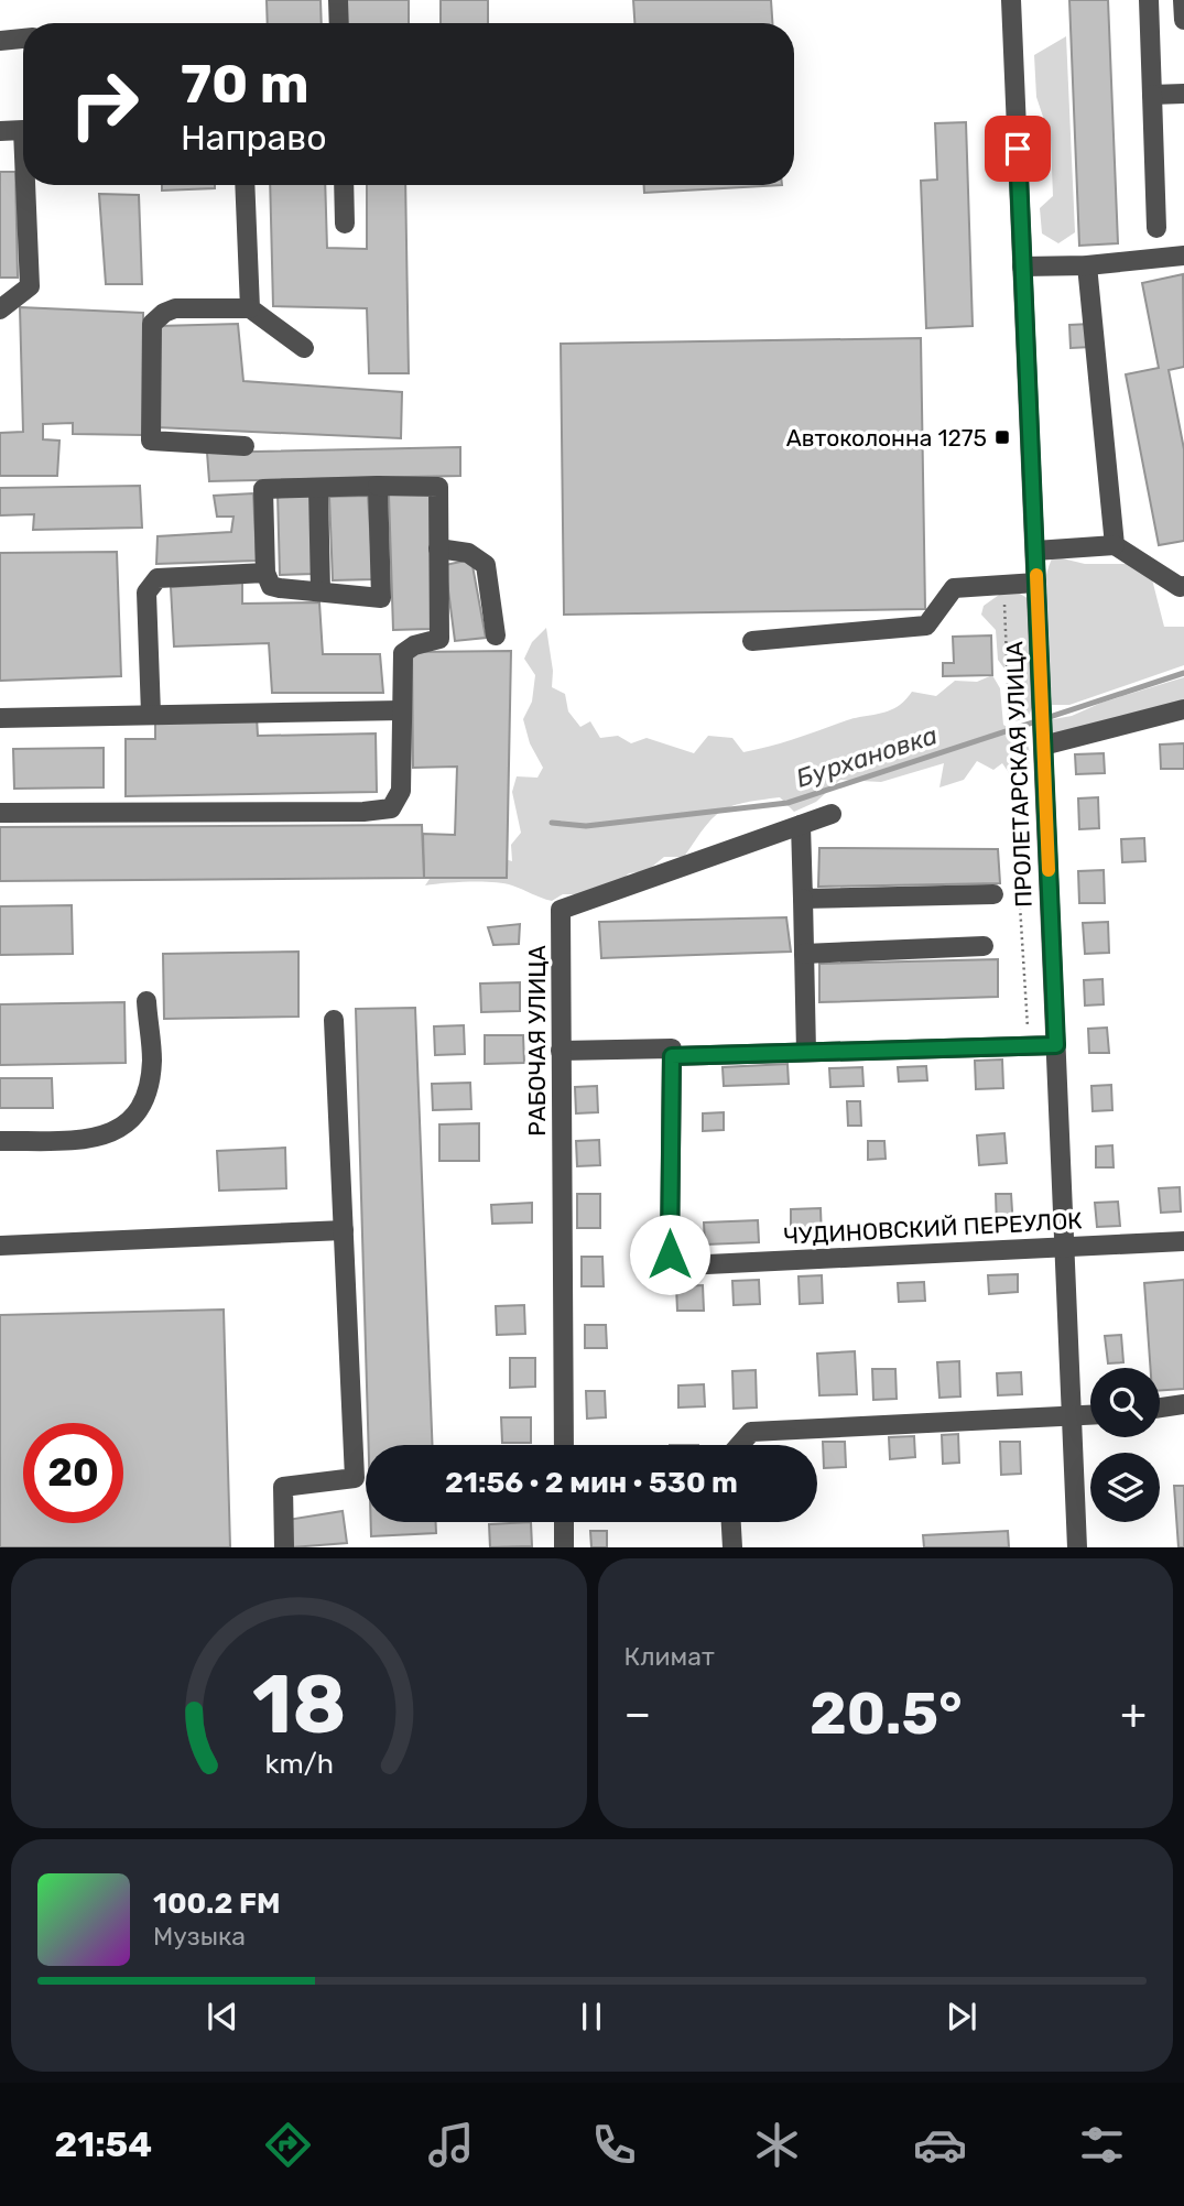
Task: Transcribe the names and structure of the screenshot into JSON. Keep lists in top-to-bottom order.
{
  "streets": {
    "street": ["ПРОЛЕТАРСКАЯ УЛИЦА", "РАБОЧАЯ УЛИЦА", "ЧУДИНОВСКИЙ ПЕРЕУЛОК"]
  },
  "crossings": [
    ["ПРОЛЕТАРСКАЯ УЛИЦА", "ЧУДИНОВСКИЙ ПЕРЕУЛОК"]
  ],
  "water": ["Бурхановка"],
  "places": {
    "transit": ["Автоколонна 1275"]
  },
  "page": {
    "turn": ["70 m", "Направо"],
    "limit": "20",
    "trip": "21:56 · 2 мин · 530 m",
    "tile": "Климат",
    "heat": ["−", "20.5°", "+"],
    "song": ["100.2 FM", "Музыка"],
    "tabs": "21:54",
    "gauge": ["18", "km/h"]
  }
}
